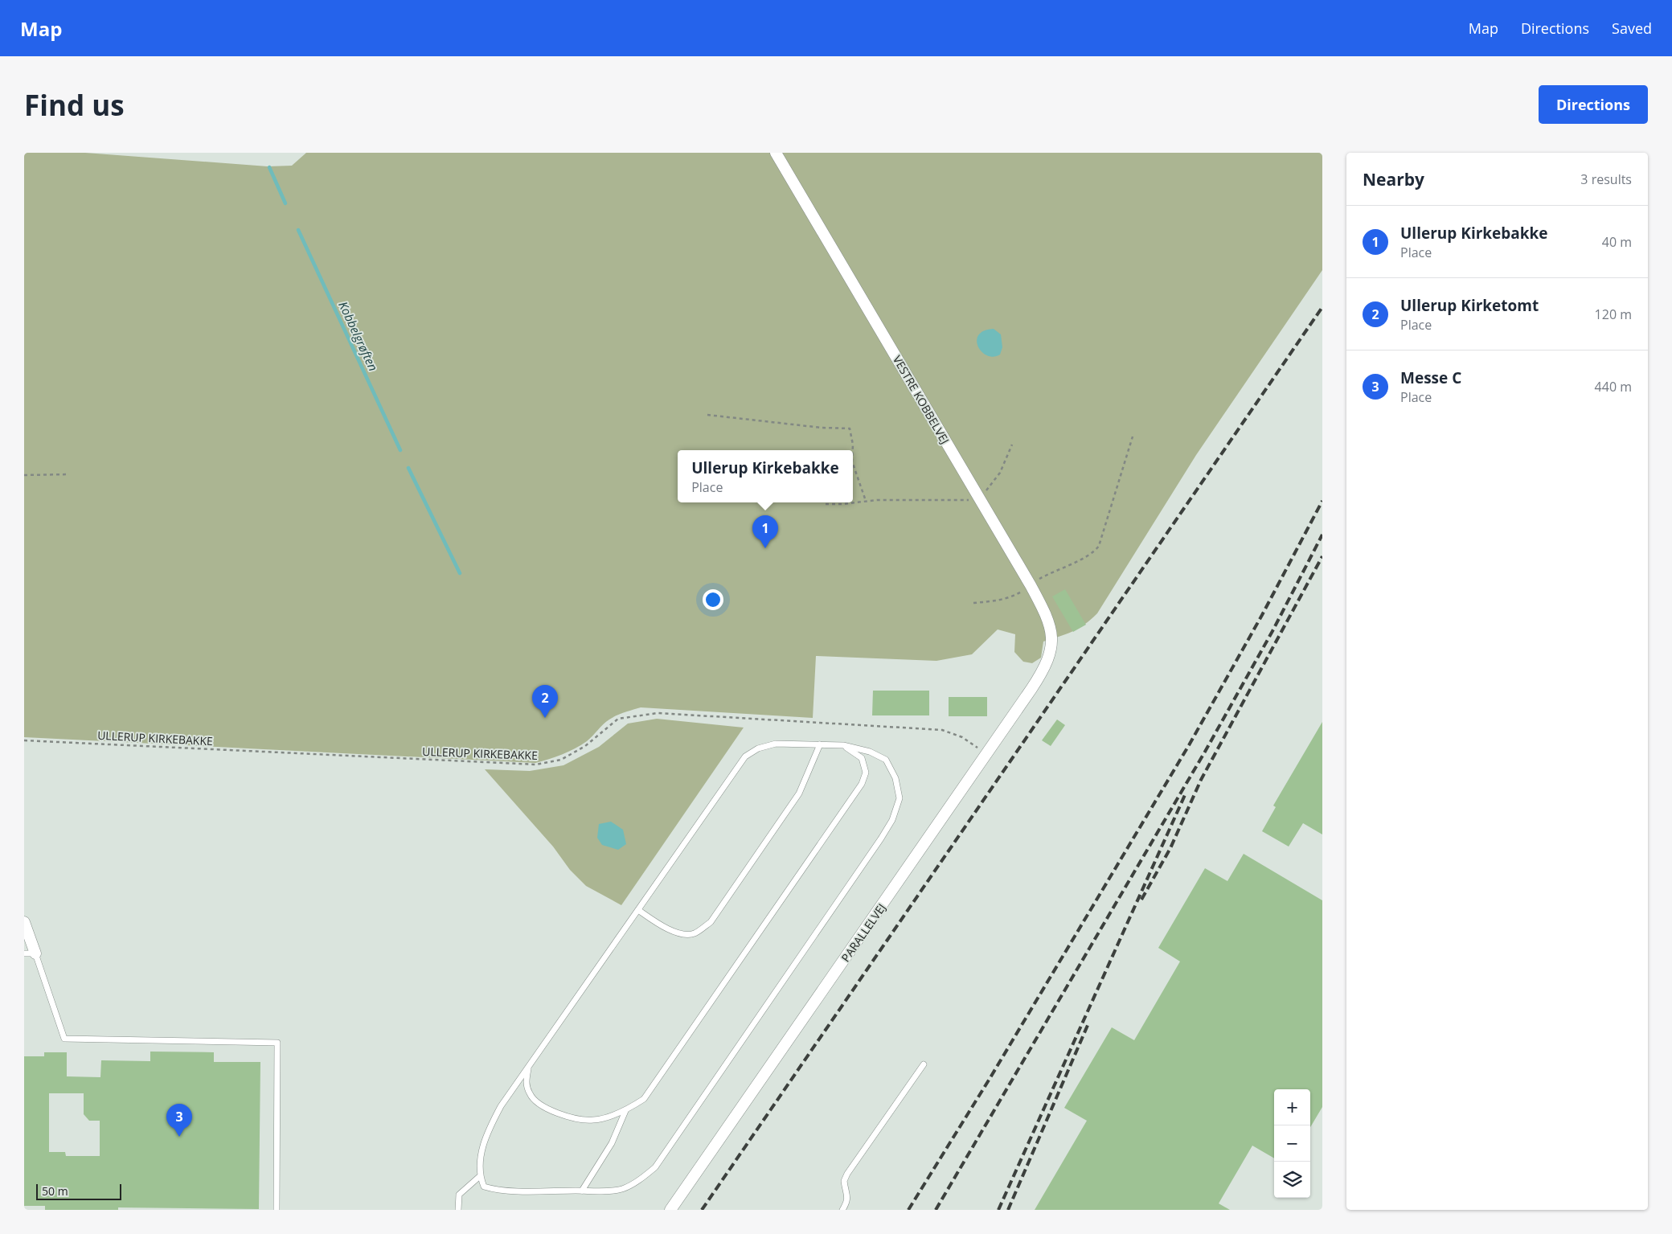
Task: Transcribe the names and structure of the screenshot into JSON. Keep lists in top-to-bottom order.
{
  "streets": {
    "street": ["VESTRE KOBBELVEJ", "PARALLELVEJ"],
    "path": ["ULLERUP KIRKEBAKKE"]
  },
  "crossings": [
    ["VESTRE KOBBELVEJ", "PARALLELVEJ"],
    ["ULLERUP KIRKEBAKKE", "PARALLELVEJ"]
  ],
  "water": ["Kobbelgrøften"],
  "scale_bar": "50 m",
  "page": {
    "header": "Map",
    "nav": ["Map", "Directions", "Saved"],
    "buttons": "Directions",
    "title": "Find us",
    "heading": ["Nearby", "3 results"],
    "list": [
      {
        "mark": "1",
        "name": "Ullerup Kirkebakke",
        "note": "Place",
        "value": "40 m"
      },
      {
        "mark": "2",
        "name": "Ullerup Kirketomt",
        "note": "Place",
        "value": "120 m"
      },
      {
        "mark": "3",
        "name": "Messe C",
        "note": "Place",
        "value": "440 m"
      }
    ],
    "popup": ["Ullerup Kirkebakke", "Place"],
    "pins": ["1", "2", "3"],
    "map_buttons": ["+", "−"],
    "scale": "50 m"
  }
}
